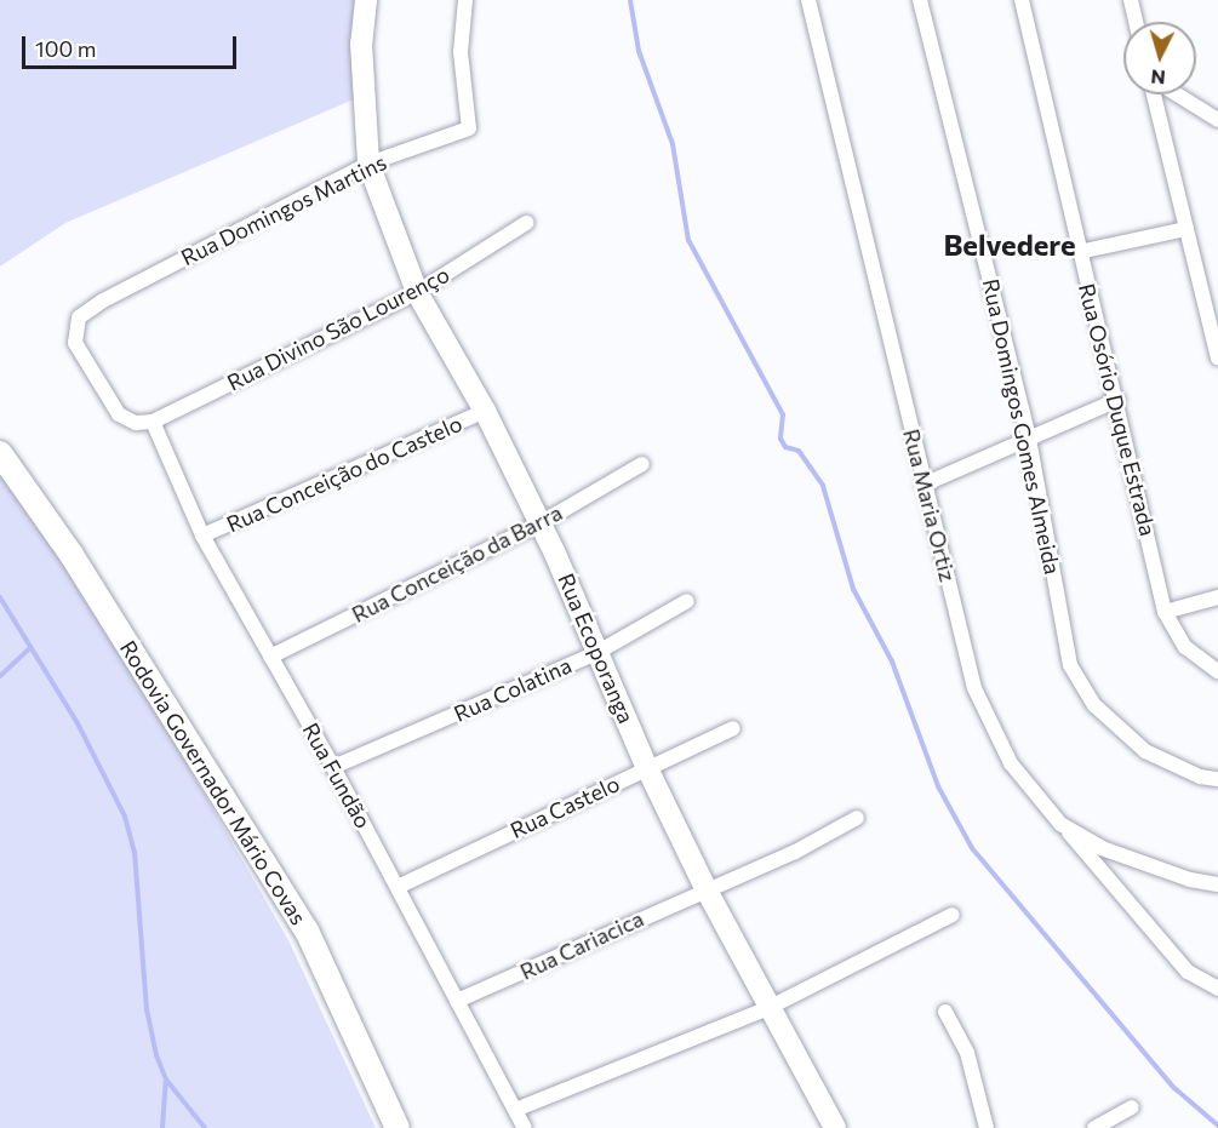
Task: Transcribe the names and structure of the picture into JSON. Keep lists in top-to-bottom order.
{
  "streets": {
    "main road": ["Rodovia Governador Mário Covas"],
    "street": [
      "Rua Domingos Martins",
      "Rua Divino São Lourenço",
      "Rua Osório Duque Estrada",
      "Rua Domingos Gomes Almeida",
      "Rua Conceição do Castelo",
      "Rua Maria Ortiz",
      "Rua Conceição da Barra",
      "Rua Ecoporanga",
      "Rua Colatina",
      "Rua Fundão",
      "Rua Castelo",
      "Rua Cariacica"
    ]
  },
  "crossings": [
    ["Rua Domingos Martins", "Rua Divino São Lourenço"],
    ["Rua Domingos Martins", "Rua Ecoporanga"],
    ["Rua Domingos Martins", "Rua Fundão"],
    ["Rua Divino São Lourenço", "Rua Ecoporanga"],
    ["Rua Divino São Lourenço", "Rua Fundão"],
    ["Rua Conceição do Castelo", "Rua Ecoporanga"],
    ["Rua Conceição do Castelo", "Rua Fundão"],
    ["Rua Conceição da Barra", "Rua Ecoporanga"],
    ["Rua Conceição da Barra", "Rua Fundão"],
    ["Rua Ecoporanga", "Rua Colatina"],
    ["Rua Ecoporanga", "Rua Castelo"],
    ["Rua Ecoporanga", "Rua Cariacica"],
    ["Rua Colatina", "Rua Fundão"],
    ["Rua Fundão", "Rua Castelo"],
    ["Rua Fundão", "Rua Cariacica"]
  ],
  "districts": ["Belvedere"],
  "scale_bar": "100 m",
  "north": "bottom"
}
